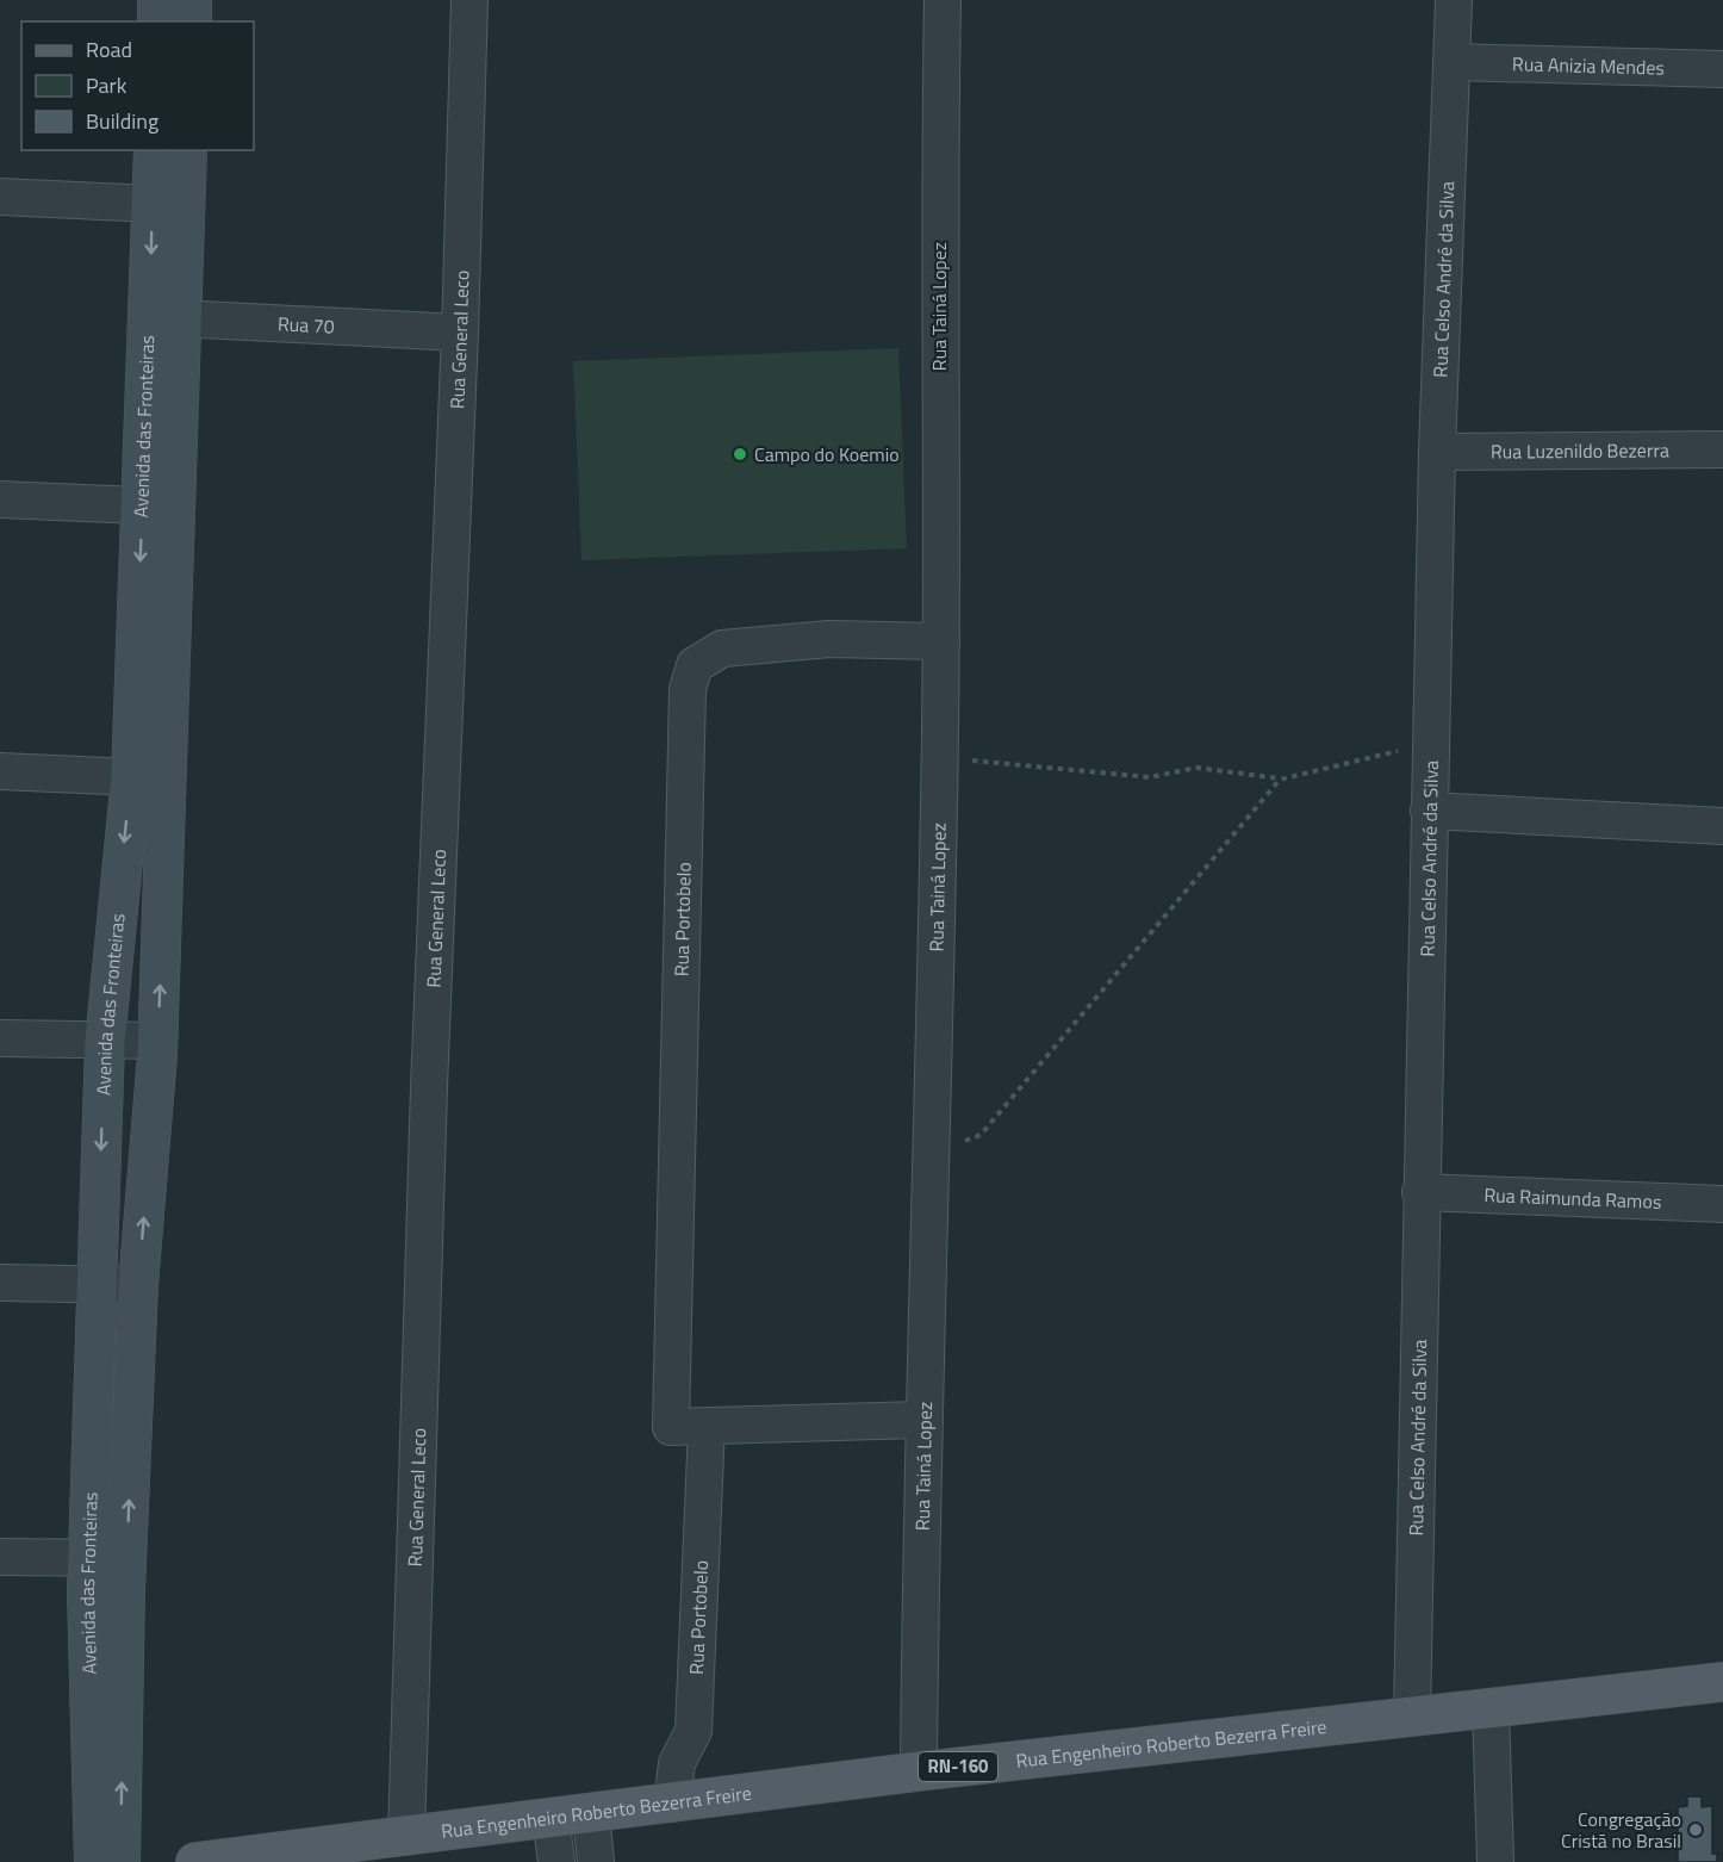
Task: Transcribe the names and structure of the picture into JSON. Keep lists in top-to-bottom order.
{
  "streets": {
    "main road": ["Rua Engenheiro Roberto Bezerra Freire", "RN-160"],
    "street": [
      "Rua Anizia Mendes",
      "Rua Celso André da Silva",
      "Rua Tainá Lopez",
      "Rua 70",
      "Rua General Leco",
      "Avenida das Fronteiras",
      "Rua Luzenildo Bezerra",
      "Rua Portobelo",
      "Rua Raimunda Ramos"
    ]
  },
  "crossings": [
    ["Rua Anizia Mendes", "Rua Celso André da Silva"],
    ["Rua Celso André da Silva", "Rua Luzenildo Bezerra"],
    ["Rua Celso André da Silva", "Rua Raimunda Ramos"],
    ["Rua Celso André da Silva", "Rua Engenheiro Roberto Bezerra Freire"],
    ["Rua Tainá Lopez", "Rua Portobelo"],
    ["Rua Tainá Lopez", "Rua Engenheiro Roberto Bezerra Freire"],
    ["Rua 70", "Rua General Leco"],
    ["Rua 70", "Avenida das Fronteiras"],
    ["Rua General Leco", "Rua Engenheiro Roberto Bezerra Freire"],
    ["Rua Portobelo", "Rua Engenheiro Roberto Bezerra Freire"]
  ],
  "places": ["Campo do Koemio", "Congregação Cristã no Brasil"],
  "legend": ["Road", "Park", "Building"]
}
